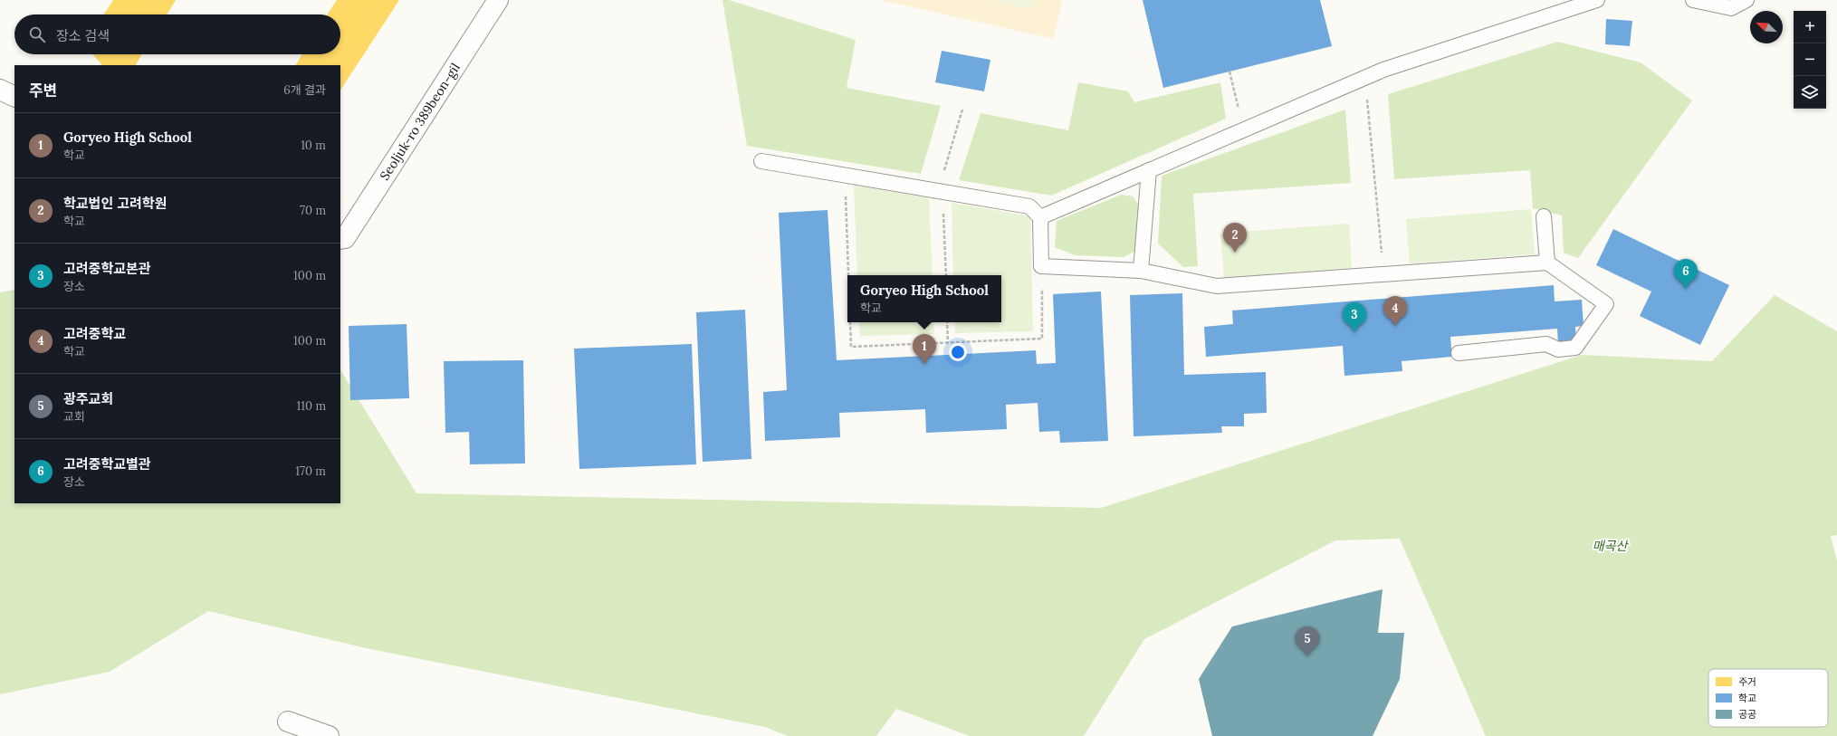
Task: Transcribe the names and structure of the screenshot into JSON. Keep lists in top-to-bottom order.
{
  "streets": {
    "street": ["Seoljuk-ro 389beon-gil"]
  },
  "parks": ["매곡산"],
  "legend": ["주거", "학교", "공공"],
  "north": "top left",
  "page": {
    "map_buttons": ["+", "−"],
    "search": "장소 검색",
    "heading": ["주변", "6개 결과"],
    "list": [
      {
        "mark": "1",
        "name": "Goryeo High School",
        "note": "학교",
        "value": "10 m"
      },
      {
        "mark": "2",
        "name": "학교법인 고려학원",
        "note": "학교",
        "value": "70 m"
      },
      {
        "mark": "3",
        "name": "고려중학교본관",
        "note": "장소",
        "value": "100 m"
      },
      {
        "mark": "4",
        "name": "고려중학교",
        "note": "학교",
        "value": "100 m"
      },
      {
        "mark": "5",
        "name": "광주교회",
        "note": "교회",
        "value": "110 m"
      },
      {
        "mark": "6",
        "name": "고려중학교별관",
        "note": "장소",
        "value": "170 m"
      }
    ],
    "pins": [
      "2",
      "6",
      "4",
      "3",
      "1",
      "5"
    ],
    "popup": ["Goryeo High School", "학교"]
  }
}
